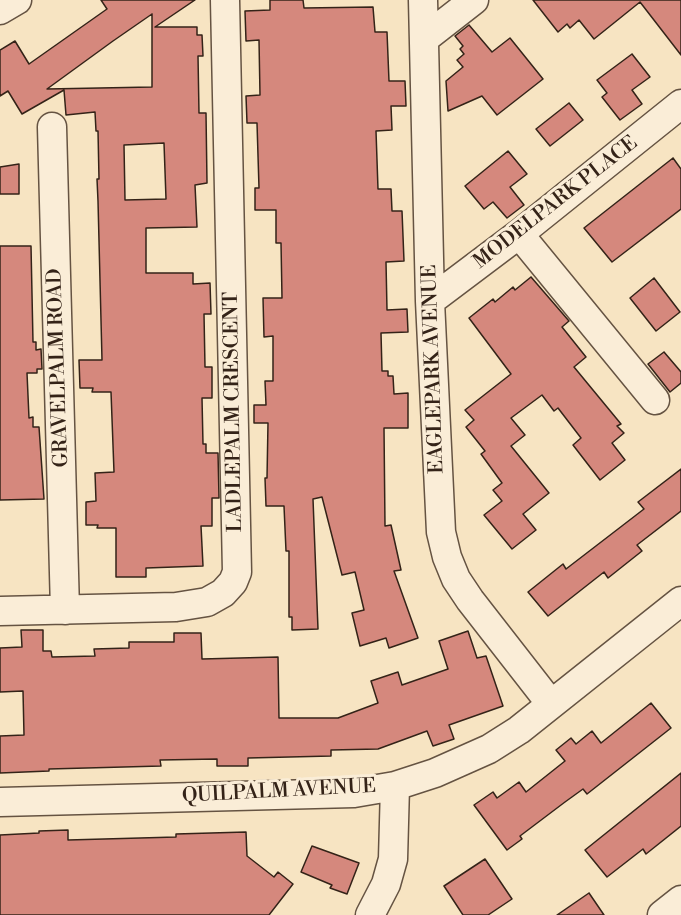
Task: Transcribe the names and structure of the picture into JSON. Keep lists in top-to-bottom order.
{
  "streets": {
    "street": [
      "MODELPARK PLACE",
      "GRAVELPALM ROAD",
      "EAGLEPARK AVENUE",
      "LADLEPALM CRESCENT",
      "QUILPALM AVENUE"
    ]
  },
  "crossings": [
    ["MODELPARK PLACE", "EAGLEPARK AVENUE"],
    ["GRAVELPALM ROAD", "LADLEPALM CRESCENT"],
    ["EAGLEPARK AVENUE", "QUILPALM AVENUE"]
  ]
}
